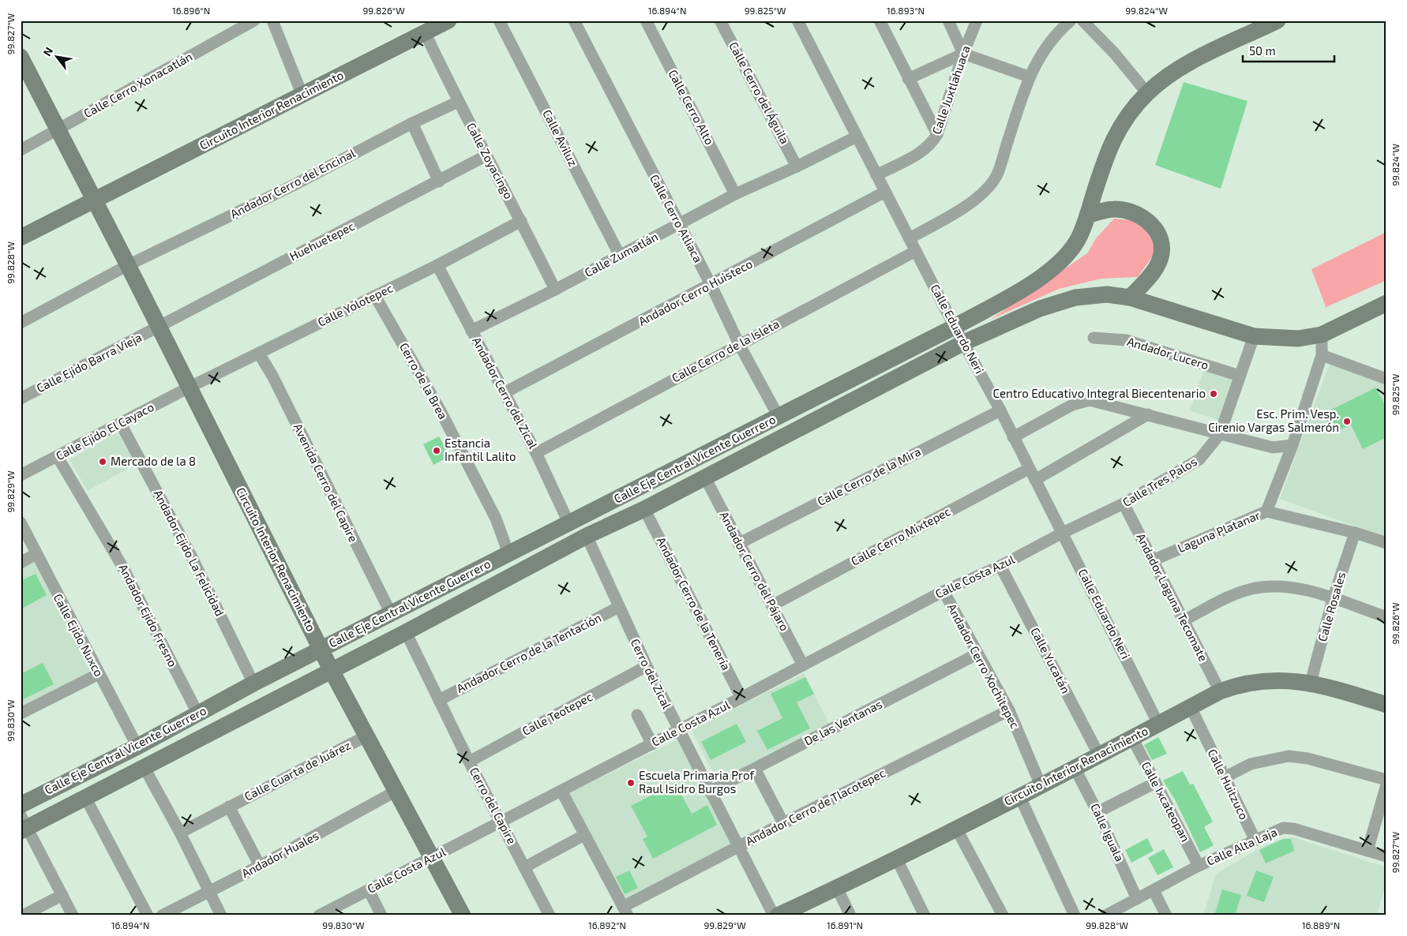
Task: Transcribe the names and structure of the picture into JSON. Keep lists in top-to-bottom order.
{
  "streets": {
    "main road": ["Circuito Interior Renacimiento", "Calle Eje Central Vicente Guerrero"],
    "street": [
      "Calle Cerro Xonacatlán",
      "Calle Juxtlahuaca",
      "Calle Cerro del Águila",
      "Calle Cerro Alto",
      "Calle Aviluz",
      "Calle Zoyacingo",
      "Andador Cerro del Encinal",
      "Calle Cerro Atliaca",
      "Huehuetepec",
      "Calle Zumatlán",
      "Andador Cerro Huisteco",
      "Calle Yolotepec",
      "Calle Eduardo Neri",
      "Calle Cerro de la Isleta",
      "Andador Lucero",
      "Calle Ejido Barra Vieja",
      "Cerro de la Brea",
      "Andador Cerro del Zical",
      "Calle Ejido El Cayaco",
      "Calle Cerro de la Mira",
      "Calle Tres Palos",
      "Avenida Cerro del Capire",
      "Laguna Platanar",
      "Calle Cerro Mixtepec",
      "Andador Ejido La Felicidad",
      "Andador Cerro del Pájaro",
      "Calle Costa Azul",
      "Andador Laguna Tecomate",
      "Andador Cerro de la Tenería",
      "Calle Rosales",
      "Andador Ejido Fresno",
      "Calle Ejido Nuxco",
      "Andador Cerro de la Tentación",
      "Calle Yucatán",
      "Andador Cerro Xochitepec",
      "Cerro del Zical",
      "Calle Teotepec",
      "De las Ventanas",
      "Calle Cuarta de Juárez",
      "Calle Huitzuco",
      "Calle Ixcateopan",
      "Cerro del Capire",
      "Andador Cerro de Tlacotepec",
      "Calle Iguala",
      "Calle Alta Laja",
      "Andador Huales"
    ]
  },
  "crossings": [
    ["Calle Cerro Xonacatlán", "Circuito Interior Renacimiento"],
    ["Calle Juxtlahuaca", "Calle Eduardo Neri"],
    ["Calle Cerro del Águila", "Calle Zumatlán"],
    ["Calle Cerro Alto", "Calle Zumatlán"],
    ["Circuito Interior Renacimiento", "Calle Zoyacingo"],
    ["Circuito Interior Renacimiento", "Andador Cerro del Encinal"],
    ["Circuito Interior Renacimiento", "Huehuetepec"],
    ["Circuito Interior Renacimiento", "Calle Yolotepec"],
    ["Circuito Interior Renacimiento", "Calle Eduardo Neri"],
    ["Circuito Interior Renacimiento", "Calle Ejido Barra Vieja"],
    ["Circuito Interior Renacimiento", "Calle Ejido El Cayaco"],
    ["Circuito Interior Renacimiento", "Calle Eje Central Vicente Guerrero"],
    ["Circuito Interior Renacimiento", "Calle Costa Azul"],
    ["Circuito Interior Renacimiento", "Andador Laguna Tecomate"],
    ["Circuito Interior Renacimiento", "Calle Rosales"],
    ["Circuito Interior Renacimiento", "Calle Yucatán"],
    ["Circuito Interior Renacimiento", "Andador Cerro Xochitepec"],
    ["Circuito Interior Renacimiento", "Calle Cuarta de Juárez"],
    ["Circuito Interior Renacimiento", "Calle Huitzuco"],
    ["Circuito Interior Renacimiento", "Calle Ixcateopan"],
    ["Circuito Interior Renacimiento", "Calle Iguala"],
    ["Circuito Interior Renacimiento", "Andador Huales"],
    ["Calle Aviluz", "Calle Zumatlán"],
    ["Calle Zoyacingo", "Andador Cerro del Encinal"],
    ["Calle Zoyacingo", "Huehuetepec"],
    ["Calle Zoyacingo", "Calle Zumatlán"],
    ["Calle Zoyacingo", "Calle Yolotepec"],
    ["Calle Cerro Atliaca", "Calle Zumatlán"],
    ["Calle Cerro Atliaca", "Andador Cerro Huisteco"],
    ["Calle Cerro Atliaca", "Calle Cerro de la Isleta"],
    ["Calle Cerro Atliaca", "Calle Eje Central Vicente Guerrero"],
    ["Huehuetepec", "Calle Ejido Barra Vieja"],
    ["Calle Zumatlán", "Calle Eduardo Neri"],
    ["Calle Zumatlán", "Andador Cerro del Zical"],
    ["Andador Cerro Huisteco", "Calle Eduardo Neri"],
    ["Andador Cerro Huisteco", "Andador Cerro del Zical"],
    ["Calle Yolotepec", "Cerro de la Brea"],
    ["Calle Yolotepec", "Andador Cerro del Zical"],
    ["Calle Yolotepec", "Calle Ejido El Cayaco"],
    ["Calle Yolotepec", "Avenida Cerro del Capire"],
    ["Calle Eduardo Neri", "Calle Cerro de la Isleta"],
    ["Calle Eduardo Neri", "Calle Eje Central Vicente Guerrero"],
    ["Calle Eduardo Neri", "Calle Cerro de la Mira"],
    ["Calle Eduardo Neri", "Calle Tres Palos"],
    ["Calle Eduardo Neri", "Calle Cerro Mixtepec"],
    ["Calle Eduardo Neri", "Calle Costa Azul"],
    ["Calle Cerro de la Isleta", "Andador Cerro del Zical"],
    ["Andador Lucero", "Calle Tres Palos"],
    ["Cerro de la Brea", "Calle Eje Central Vicente Guerrero"],
    ["Andador Cerro del Zical", "Calle Eje Central Vicente Guerrero"],
    ["Calle Ejido El Cayaco", "Andador Ejido La Felicidad"],
    ["Calle Ejido El Cayaco", "Andador Ejido Fresno"],
    ["Calle Eje Central Vicente Guerrero", "Calle Tres Palos"],
    ["Calle Eje Central Vicente Guerrero", "Avenida Cerro del Capire"],
    ["Calle Eje Central Vicente Guerrero", "Laguna Platanar"],
    ["Calle Eje Central Vicente Guerrero", "Andador Ejido La Felicidad"],
    ["Calle Eje Central Vicente Guerrero", "Andador Cerro del Pájaro"],
    ["Calle Eje Central Vicente Guerrero", "Andador Cerro de la Tenería"],
    ["Calle Eje Central Vicente Guerrero", "Andador Ejido Fresno"],
    ["Calle Eje Central Vicente Guerrero", "Calle Ejido Nuxco"],
    ["Calle Eje Central Vicente Guerrero", "Cerro del Zical"],
    ["Calle Eje Central Vicente Guerrero", "Cerro del Capire"],
    ["Calle Cerro de la Mira", "Andador Cerro del Pájaro"],
    ["Calle Tres Palos", "Calle Costa Azul"],
    ["Calle Tres Palos", "Andador Laguna Tecomate"],
    ["Laguna Platanar", "Andador Laguna Tecomate"],
    ["Calle Cerro Mixtepec", "Andador Cerro del Pájaro"],
    ["Andador Cerro del Pájaro", "Calle Costa Azul"],
    ["Calle Costa Azul", "Andador Cerro de la Tenería"],
    ["Calle Costa Azul", "Calle Yucatán"],
    ["Calle Costa Azul", "Andador Cerro Xochitepec"],
    ["Calle Costa Azul", "Cerro del Zical"],
    ["Calle Costa Azul", "Cerro del Capire"],
    ["Andador Cerro de la Tentación", "Cerro del Zical"],
    ["Andador Cerro de la Tentación", "Cerro del Capire"],
    ["Andador Cerro Xochitepec", "De las Ventanas"],
    ["Andador Cerro Xochitepec", "Andador Cerro de Tlacotepec"],
    ["Cerro del Zical", "Calle Teotepec"],
    ["Cerro del Zical", "De las Ventanas"],
    ["Cerro del Zical", "Andador Cerro de Tlacotepec"],
    ["Calle Teotepec", "Cerro del Capire"],
    ["Calle Huitzuco", "Calle Alta Laja"],
    ["Calle Ixcateopan", "Calle Alta Laja"],
    ["Calle Iguala", "Calle Alta Laja"]
  ],
  "places": [
    "Centro Educativo Integral Biecentenario",
    "Esc. Prim. Vesp. Cirenio Vargas Salmerón",
    "Estancia Infantil Lalito",
    "Mercado de la 8",
    "Escuela Primaria Prof Raul Isidro Burgos"
  ],
  "scale_bar": "50 m",
  "north": "top left",
  "coordinates": [
    "16.896°N",
    "99.826°W",
    "16.894°N",
    "99.825°W",
    "16.893°N",
    "99.824°W",
    "99.827°W",
    "99.828°W",
    "99.829°W",
    "99.830°W",
    "16.892°N",
    "16.891°N",
    "16.889°N"
  ]
}
